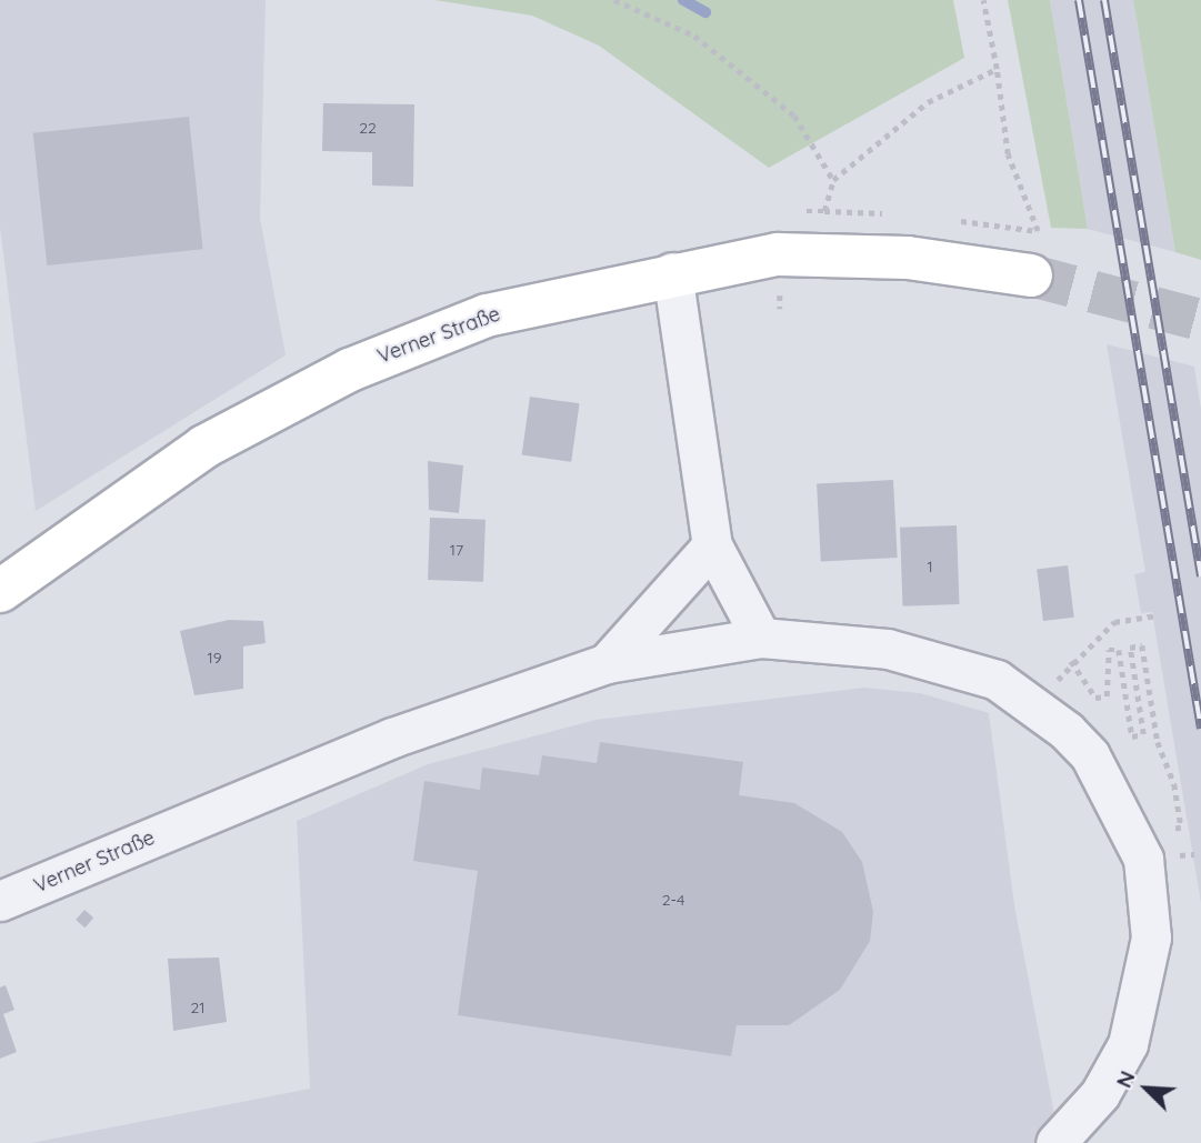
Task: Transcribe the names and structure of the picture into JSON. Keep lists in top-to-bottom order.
{
  "streets": {
    "main road": ["Verner Straße"]
  },
  "house_numbers": [
    "22",
    "17",
    "1",
    "19",
    "2-4",
    "21"
  ],
  "north": "top left"
}
